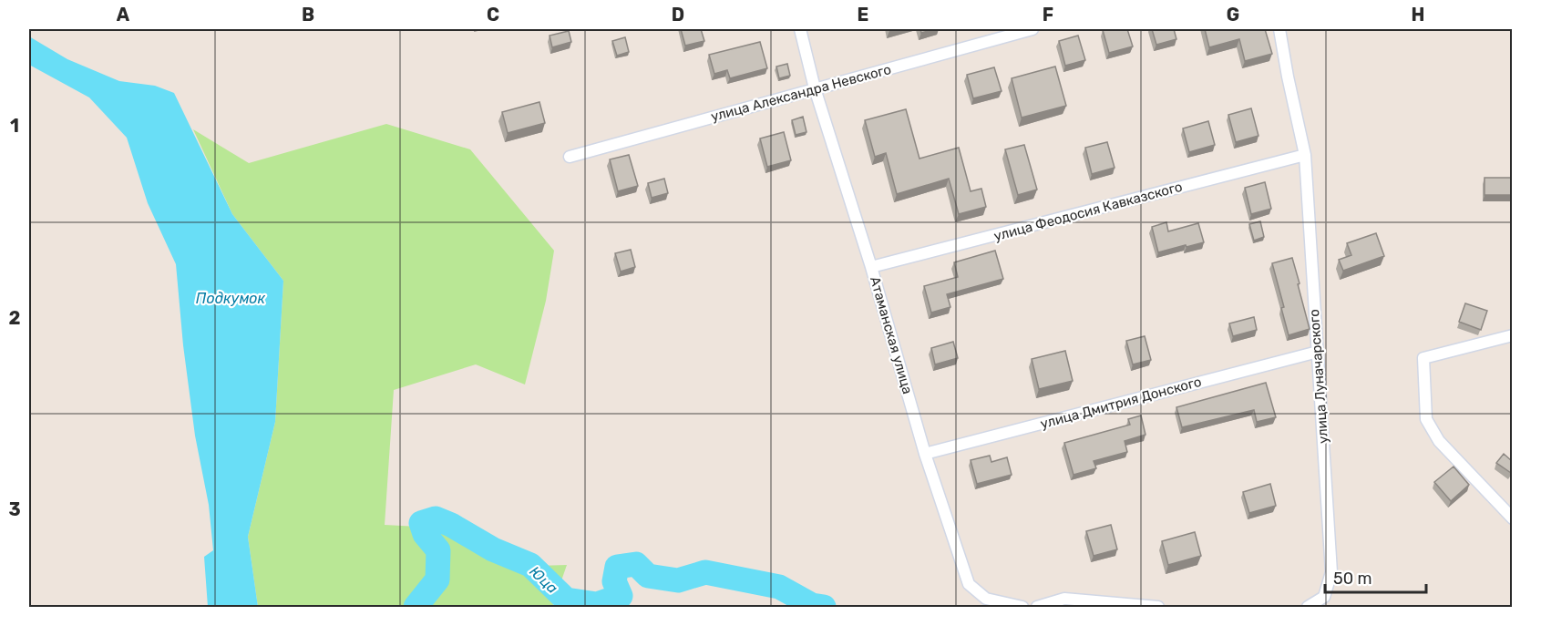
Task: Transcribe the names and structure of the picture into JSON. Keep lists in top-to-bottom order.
{
  "streets": {
    "street": [
      "улица Александра Невского",
      "улица Феодосия Кавказского",
      "Атаманская улица",
      "улица Луначарского",
      "улица Дмитрия Донского"
    ]
  },
  "crossings": [
    ["улица Александра Невского", "Атаманская улица"],
    ["улица Феодосия Кавказского", "Атаманская улица"],
    ["улица Феодосия Кавказского", "улица Луначарского"],
    ["Атаманская улица", "улица Дмитрия Донского"],
    ["улица Луначарского", "улица Дмитрия Донского"]
  ],
  "water": ["Подкумок", "Юца"],
  "scale_bar": "50 m",
  "grid": {
    "columns": [
      "A",
      "B",
      "C",
      "D",
      "E",
      "F",
      "G",
      "H"
    ],
    "rows": ["1", "2", "3"]
  }
}
